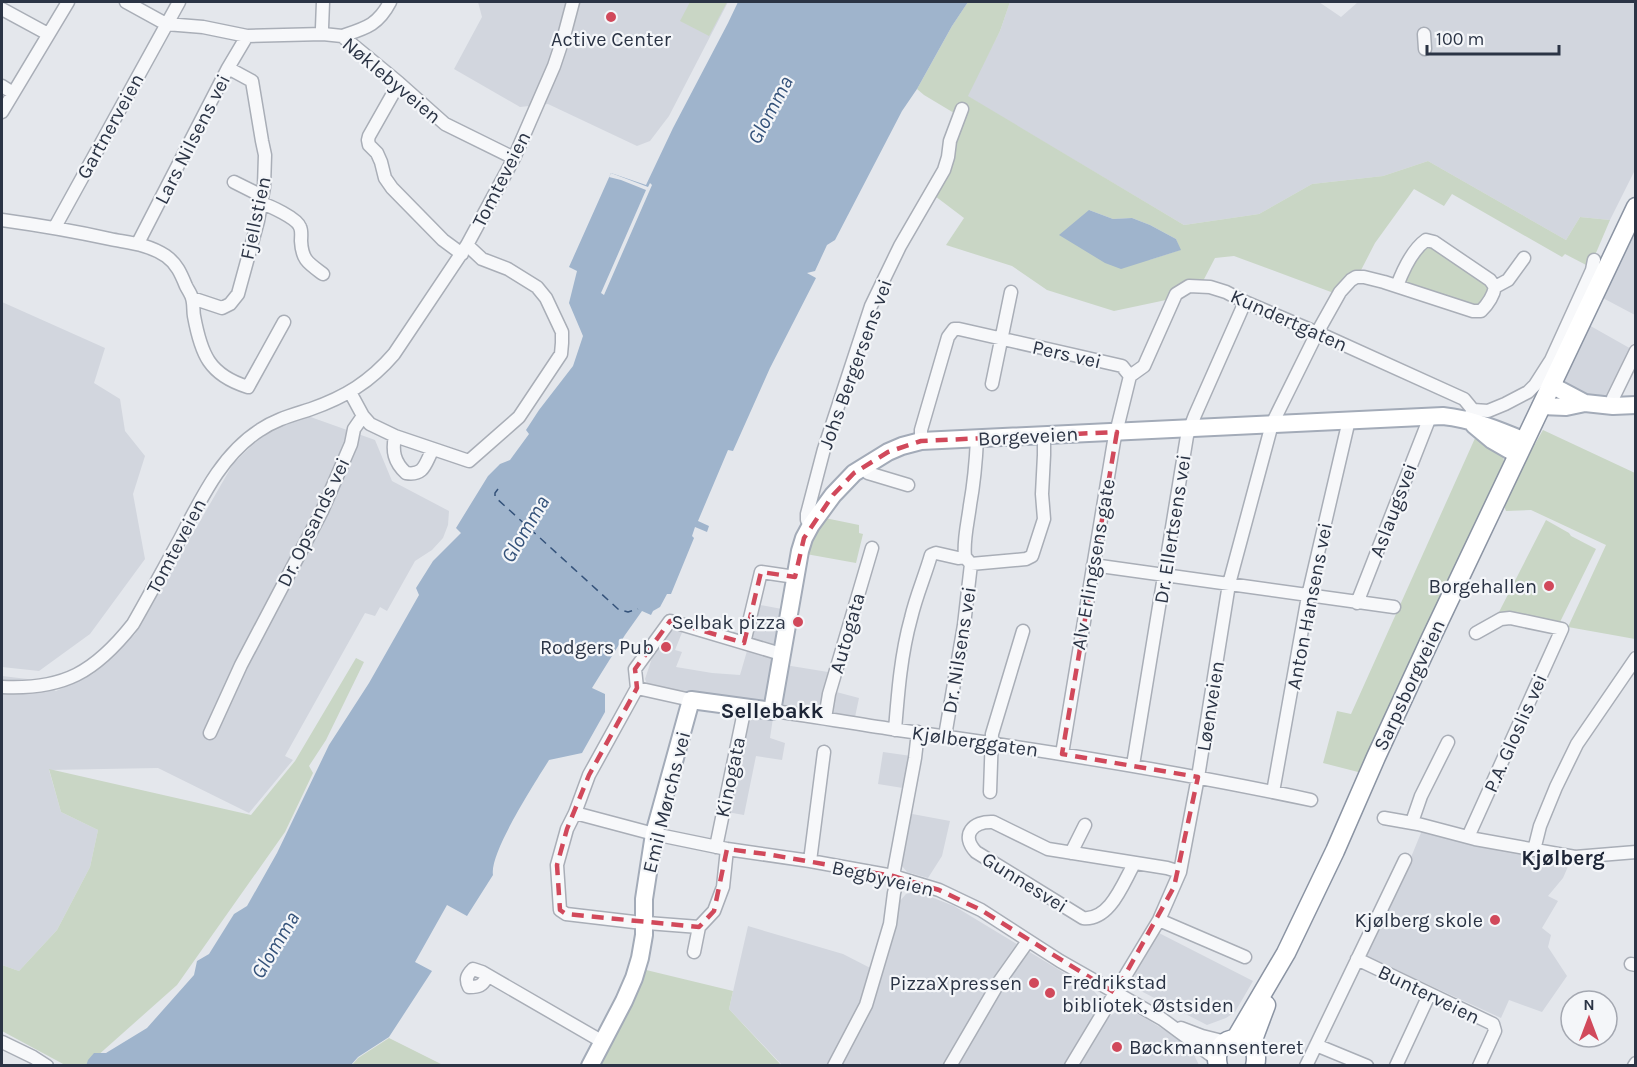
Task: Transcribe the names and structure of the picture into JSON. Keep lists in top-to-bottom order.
{
  "streets": {
    "highway": ["Sarpsborgveien"],
    "main road": ["Borgeveien", "Kjølberggaten", "Emil Mørchs vei"],
    "street": [
      "Nøklebyveien",
      "Gartnerveien",
      "Lars Nilsens vei",
      "Tomteveien",
      "Fjellstien",
      "Kundertgaten",
      "Pers vei",
      "Johs Bergersens vei",
      "Aslaugsvei",
      "Dr. Opsands vei",
      "Dr. Ellertsens vei",
      "Alv Erlingsens gate",
      "Anton Hansens vei",
      "Autogata",
      "Dr. Nilsens vei",
      "Løenveien",
      "P.A. Gloslis vei",
      "Kinogata",
      "Begbyveien",
      "Gunnesvei",
      "Bunterveien"
    ]
  },
  "crossings": [
    ["Nøklebyveien", "Gartnerveien"],
    ["Nøklebyveien", "Lars Nilsens vei"],
    ["Nøklebyveien", "Tomteveien"],
    ["Lars Nilsens vei", "Fjellstien"],
    ["Kundertgaten", "Pers vei"],
    ["Kundertgaten", "Borgeveien"],
    ["Kundertgaten", "Dr. Ellertsens vei"],
    ["Kundertgaten", "Alv Erlingsens gate"],
    ["Kundertgaten", "Løenveien"],
    ["Pers vei", "Borgeveien"],
    ["Pers vei", "Alv Erlingsens gate"],
    ["Johs Bergersens vei", "Borgeveien"],
    ["Borgeveien", "Aslaugsvei"],
    ["Borgeveien", "Dr. Ellertsens vei"],
    ["Borgeveien", "Alv Erlingsens gate"],
    ["Borgeveien", "Anton Hansens vei"],
    ["Borgeveien", "Dr. Nilsens vei"],
    ["Borgeveien", "Løenveien"],
    ["Borgeveien", "Kjølberggaten"],
    ["Dr. Ellertsens vei", "Kjølberggaten"],
    ["Alv Erlingsens gate", "Kjølberggaten"],
    ["Anton Hansens vei", "Kjølberggaten"],
    ["Autogata", "Kjølberggaten"],
    ["Dr. Nilsens vei", "Kjølberggaten"],
    ["Sarpsborgveien", "Begbyveien"],
    ["Løenveien", "Kjølberggaten"],
    ["Løenveien", "Begbyveien"],
    ["Løenveien", "Gunnesvei"],
    ["Kjølberggaten", "Kinogata"],
    ["Kjølberggaten", "Emil Mørchs vei"],
    ["Kinogata", "Begbyveien"],
    ["Emil Mørchs vei", "Begbyveien"]
  ],
  "districts": ["Sellebakk", "Kjølberg"],
  "water": ["Glomma"],
  "places": [
    "Active Center",
    "Borgehallen",
    "Selbak pizza",
    "Rodgers Pub",
    "Kjølberg skole",
    "PizzaXpressen",
    "Fredrikstad bibliotek, Østsiden",
    "Bøckmannsenteret"
  ],
  "scale_bar": "100 m",
  "north": "top"
}
